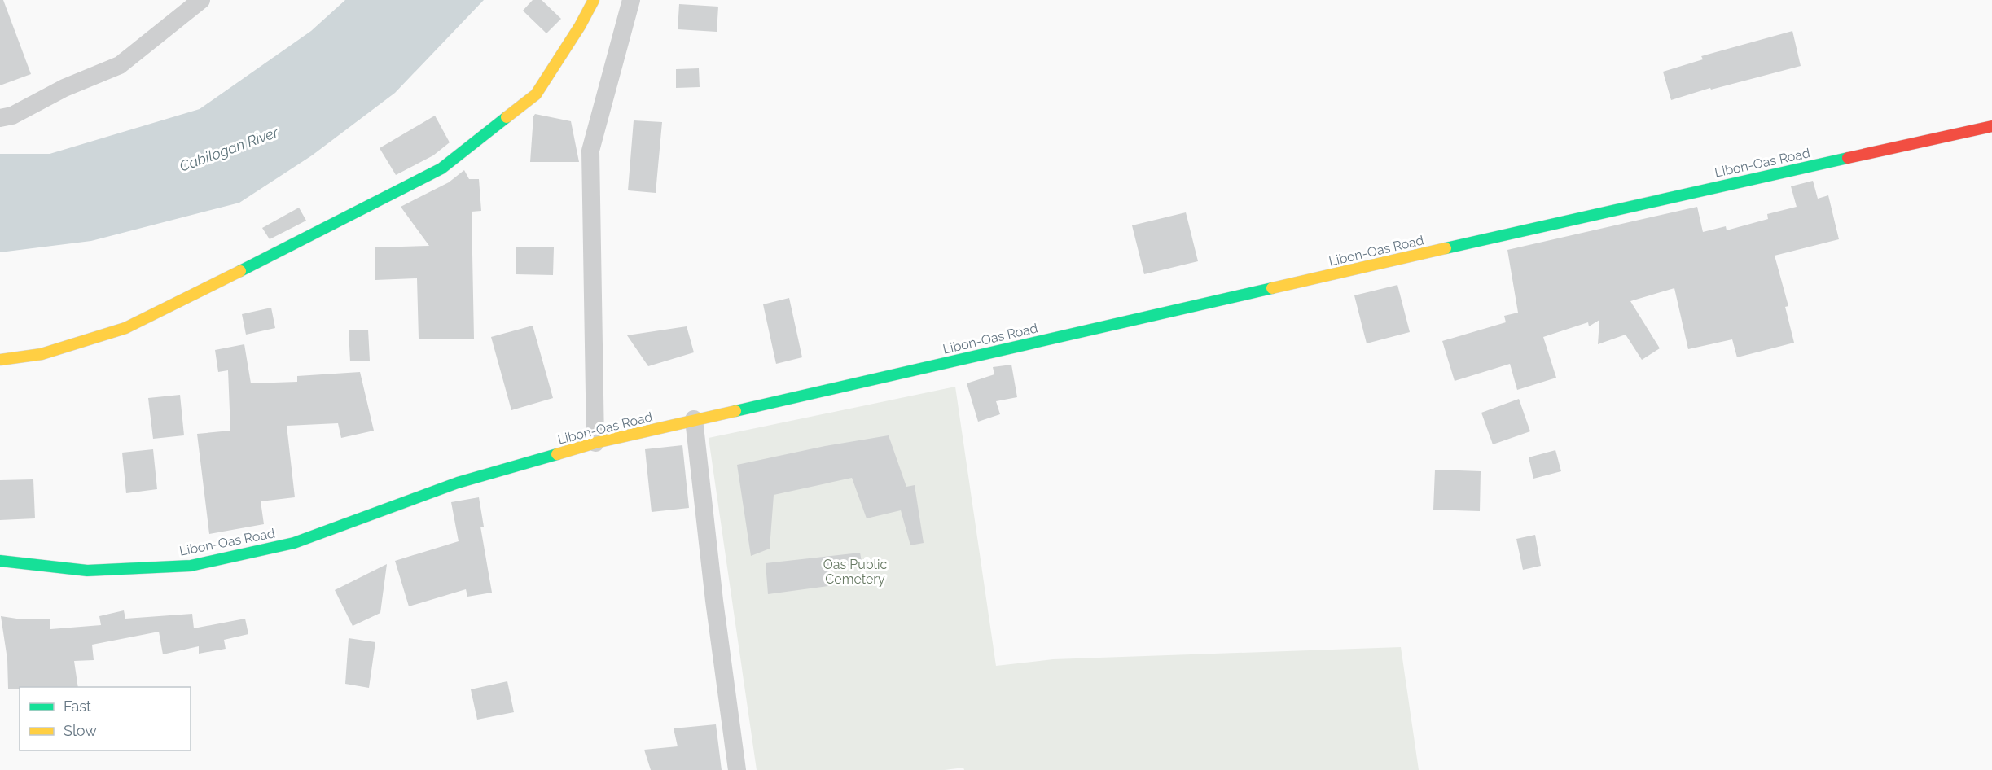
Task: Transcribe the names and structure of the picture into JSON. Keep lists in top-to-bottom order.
{
  "streets": {
    "main road": ["Libon-Oas Road"]
  },
  "water": ["Cabilogan River"],
  "parks": ["Oas Public Cemetery"],
  "legend": ["Fast", "Slow"]
}
